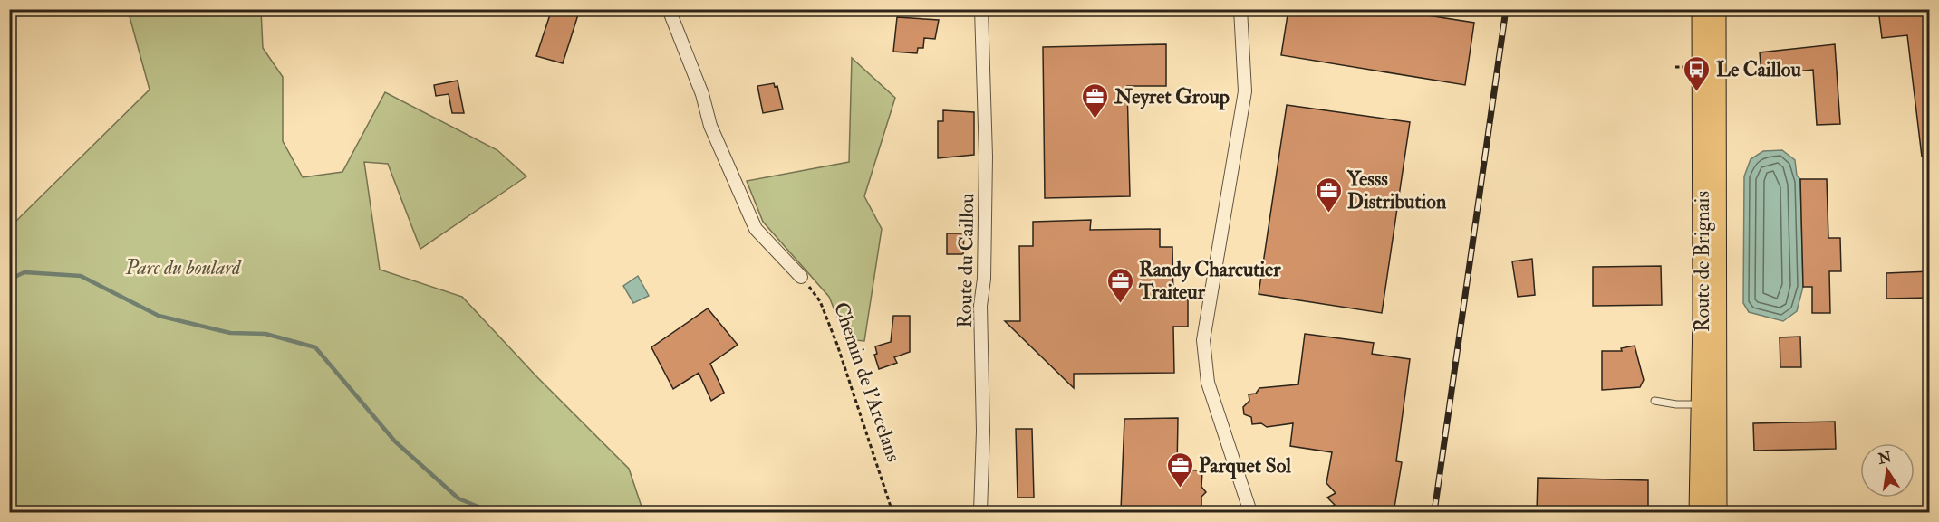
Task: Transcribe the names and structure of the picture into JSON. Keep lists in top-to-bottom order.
{
  "streets": {
    "main road": ["Route de Brignais"],
    "street": ["Route du Caillou"],
    "path": ["Chemin de l'Arcelans"]
  },
  "parks": ["Parc du boulard"],
  "places": {
    "bus stop": ["Le Caillou"],
    "office": [
      "Neyret Group",
      "Yesss Distribution",
      "Randy Charcutier Traiteur",
      "Parquet Sol"
    ]
  },
  "north": "top"
}
